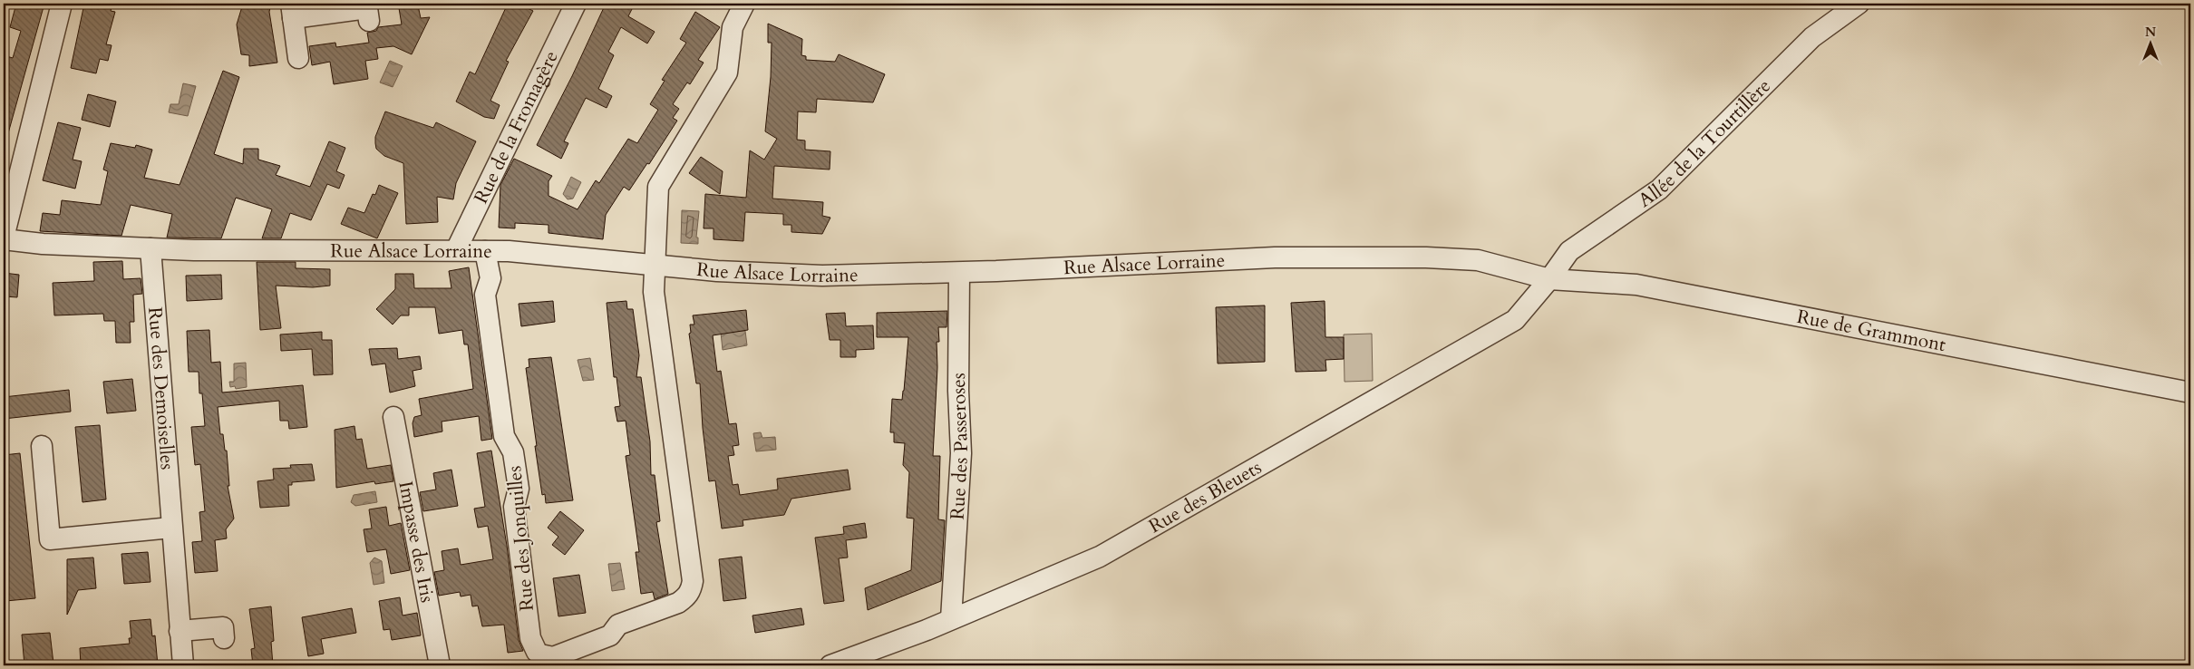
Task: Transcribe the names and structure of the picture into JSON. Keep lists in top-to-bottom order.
{
  "streets": {
    "street": [
      "Rue de la Fromagère",
      "Allée de la Tourtillère",
      "Rue Alsace Lorraine",
      "Rue de Grammont",
      "Rue des Demoiselles",
      "Rue des Passeroses",
      "Rue des Bleuets",
      "Rue des Jonquilles",
      "Impasse des Iris"
    ]
  },
  "crossings": [
    ["Rue de la Fromagère", "Rue Alsace Lorraine"],
    ["Allée de la Tourtillère", "Rue Alsace Lorraine"],
    ["Allée de la Tourtillère", "Rue de Grammont"],
    ["Allée de la Tourtillère", "Rue des Bleuets"],
    ["Rue Alsace Lorraine", "Rue de Grammont"],
    ["Rue Alsace Lorraine", "Rue des Demoiselles"],
    ["Rue Alsace Lorraine", "Rue des Passeroses"],
    ["Rue Alsace Lorraine", "Rue des Bleuets"],
    ["Rue Alsace Lorraine", "Rue des Jonquilles"],
    ["Rue de Grammont", "Rue des Bleuets"],
    ["Rue des Passeroses", "Rue des Bleuets"]
  ],
  "north": "top"
}
